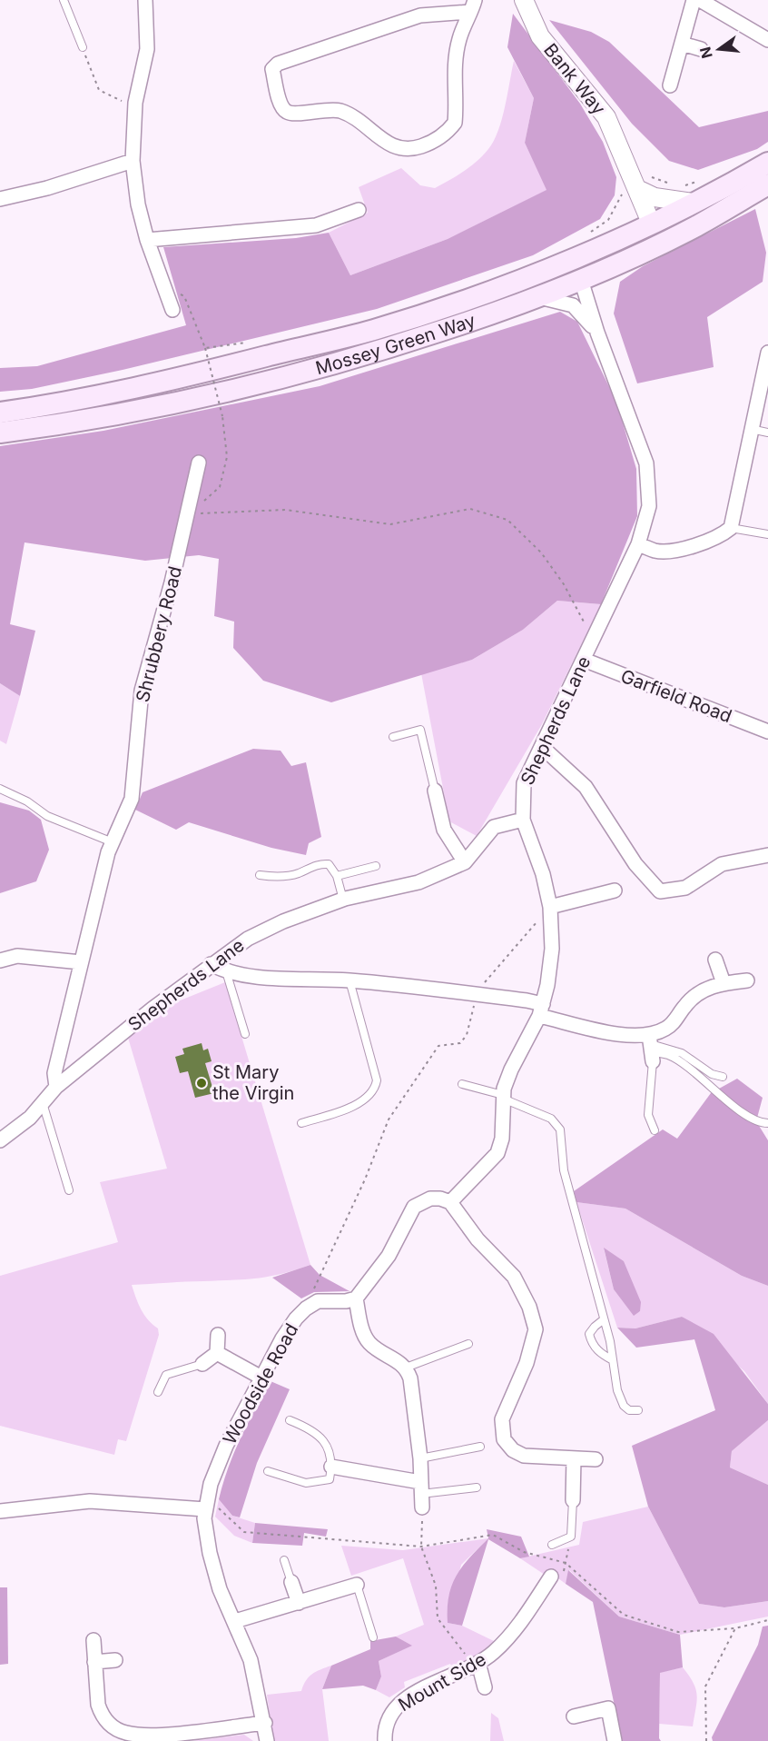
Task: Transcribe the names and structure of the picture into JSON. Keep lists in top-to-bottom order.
{
  "streets": {
    "main road": ["Mossey Green Way"],
    "street": [
      "Bank Way",
      "Shrubbery Road",
      "Garfield Road",
      "Shepherds Lane",
      "Woodside Road",
      "Mount Side"
    ]
  },
  "crossings": [
    ["Bank Way", "Mossey Green Way"],
    ["Mossey Green Way", "Shepherds Lane"],
    ["Shrubbery Road", "Shepherds Lane"],
    ["Garfield Road", "Shepherds Lane"]
  ],
  "places": ["St Mary the Virgin"],
  "north": "left"
}
